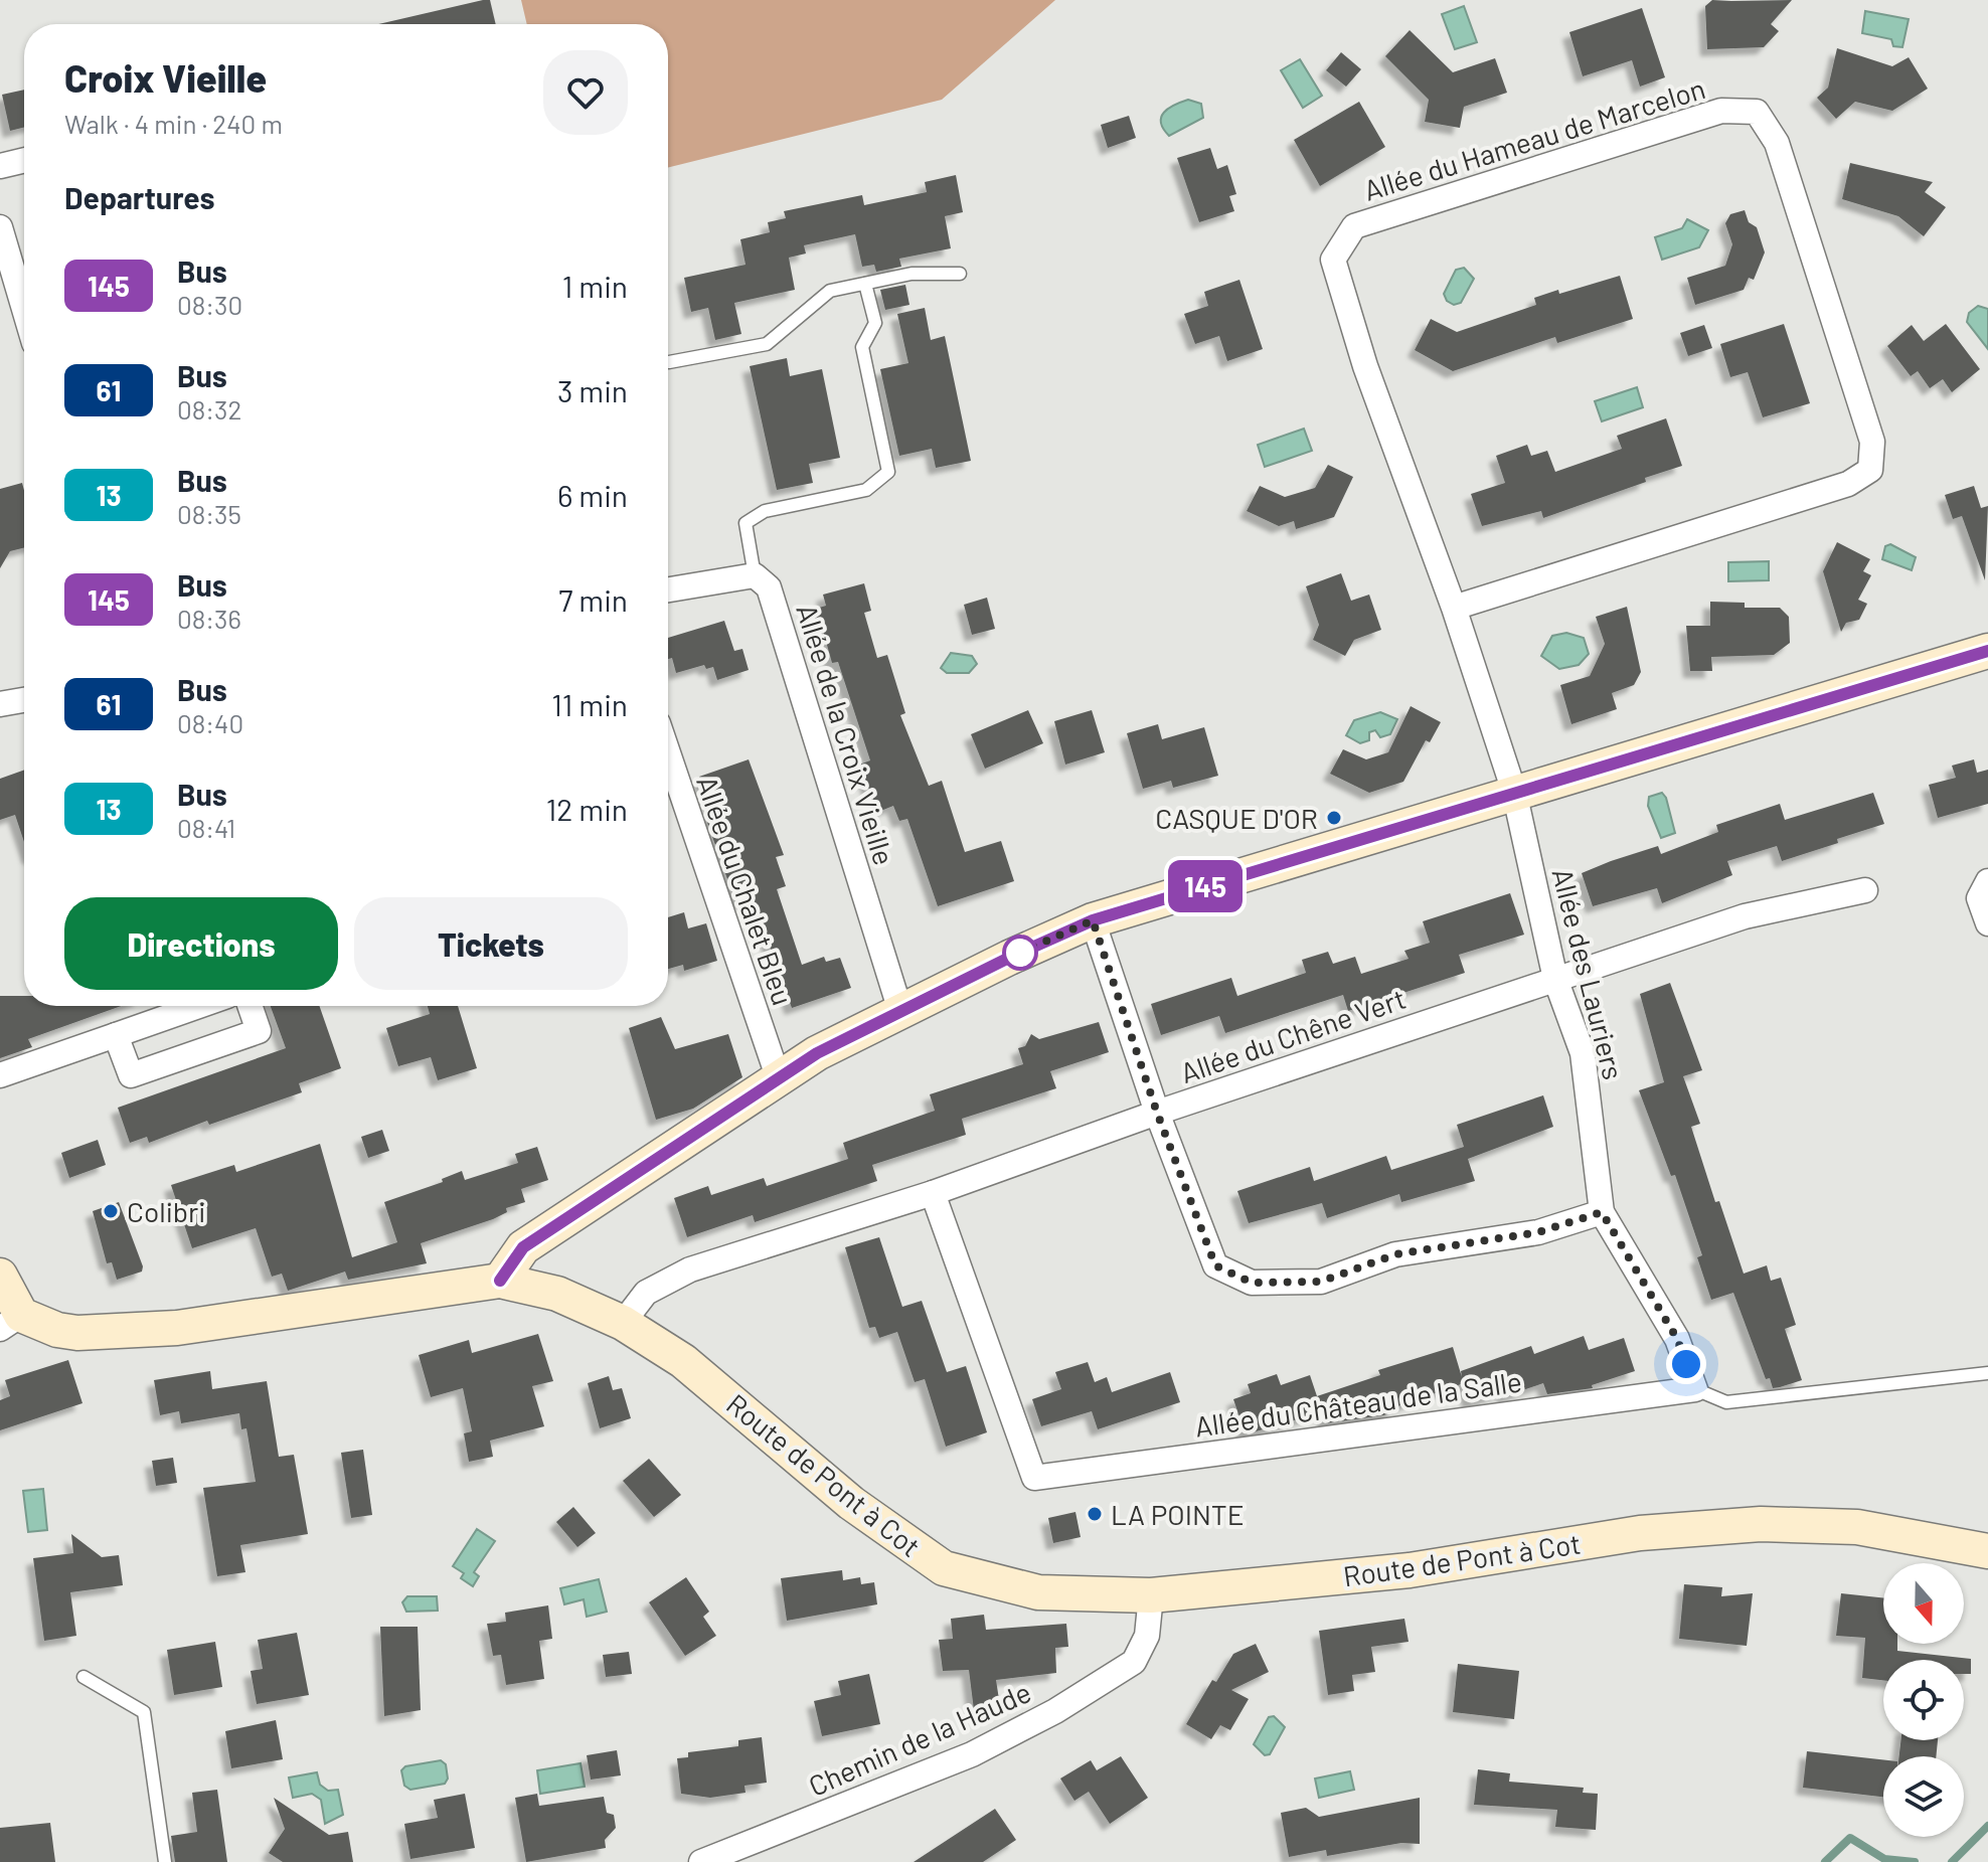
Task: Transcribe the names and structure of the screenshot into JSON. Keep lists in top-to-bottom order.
{
  "streets": {
    "street": [
      "Allée du Hameau de Marcelon",
      "Allée de la Croix Vieille",
      "Allée du Chalet Bleu",
      "Allée des Lauriers",
      "Allée du Chêne Vert",
      "Allée du Château de la Salle",
      "Route de Pont à Cot",
      "Chemin de la Haude"
    ]
  },
  "crossings": [
    ["Allée du Hameau de Marcelon", "Allée des Lauriers"],
    ["Allée des Lauriers", "Allée du Chêne Vert"],
    ["Allée des Lauriers", "Allée du Château de la Salle"],
    ["Allée du Chêne Vert", "Allée du Château de la Salle"],
    ["Allée du Chêne Vert", "Route de Pont à Cot"],
    ["Route de Pont à Cot", "Chemin de la Haude"]
  ],
  "places": ["CASQUE D'OR", "Colibri", "LA POINTE"],
  "lines": ["bus line 145"],
  "north": "bottom",
  "page": {
    "on_map": "145",
    "heading": [
      ["Croix Vieille", "Walk · 4 min · 240 m"],
      "Departures"
    ],
    "list": [
      {
        "mark": "145",
        "name": "Bus",
        "note": "08:30",
        "value": "1 min"
      },
      {
        "mark": "61",
        "name": "Bus",
        "note": "08:32",
        "value": "3 min"
      },
      {
        "mark": "13",
        "name": "Bus",
        "note": "08:35",
        "value": "6 min"
      },
      {
        "mark": "145",
        "name": "Bus",
        "note": "08:36",
        "value": "7 min"
      },
      {
        "mark": "61",
        "name": "Bus",
        "note": "08:40",
        "value": "11 min"
      },
      {
        "mark": "13",
        "name": "Bus",
        "note": "08:41",
        "value": "12 min"
      }
    ],
    "buttons": ["Directions", "Tickets"]
  }
}
